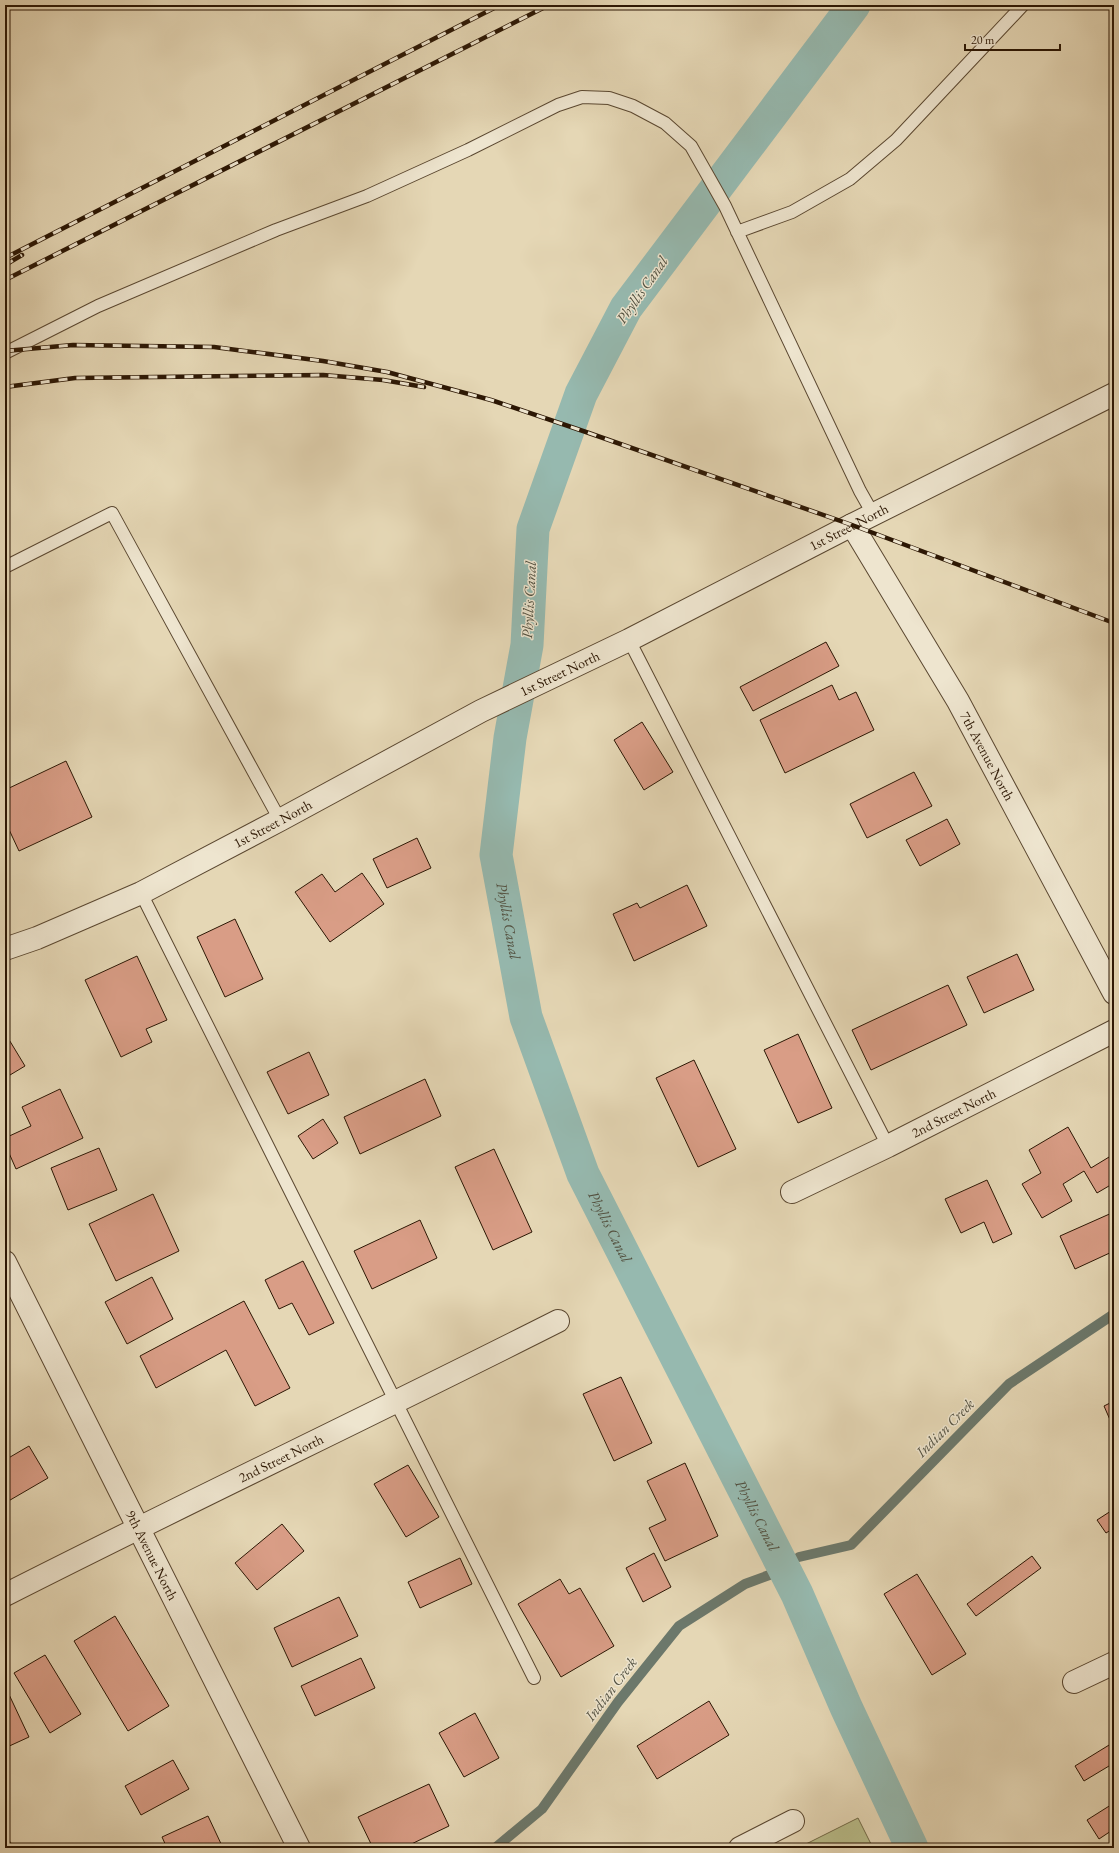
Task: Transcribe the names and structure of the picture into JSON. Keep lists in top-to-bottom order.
{
  "streets": {
    "street": [
      "1st Street North",
      "7th Avenue North",
      "2nd Street North",
      "9th Avenue North"
    ]
  },
  "crossings": [
    ["1st Street North", "7th Avenue North"],
    ["2nd Street North", "9th Avenue North"]
  ],
  "water": ["Phyllis Canal", "Indian Creek"],
  "scale_bar": "20 m"
}
